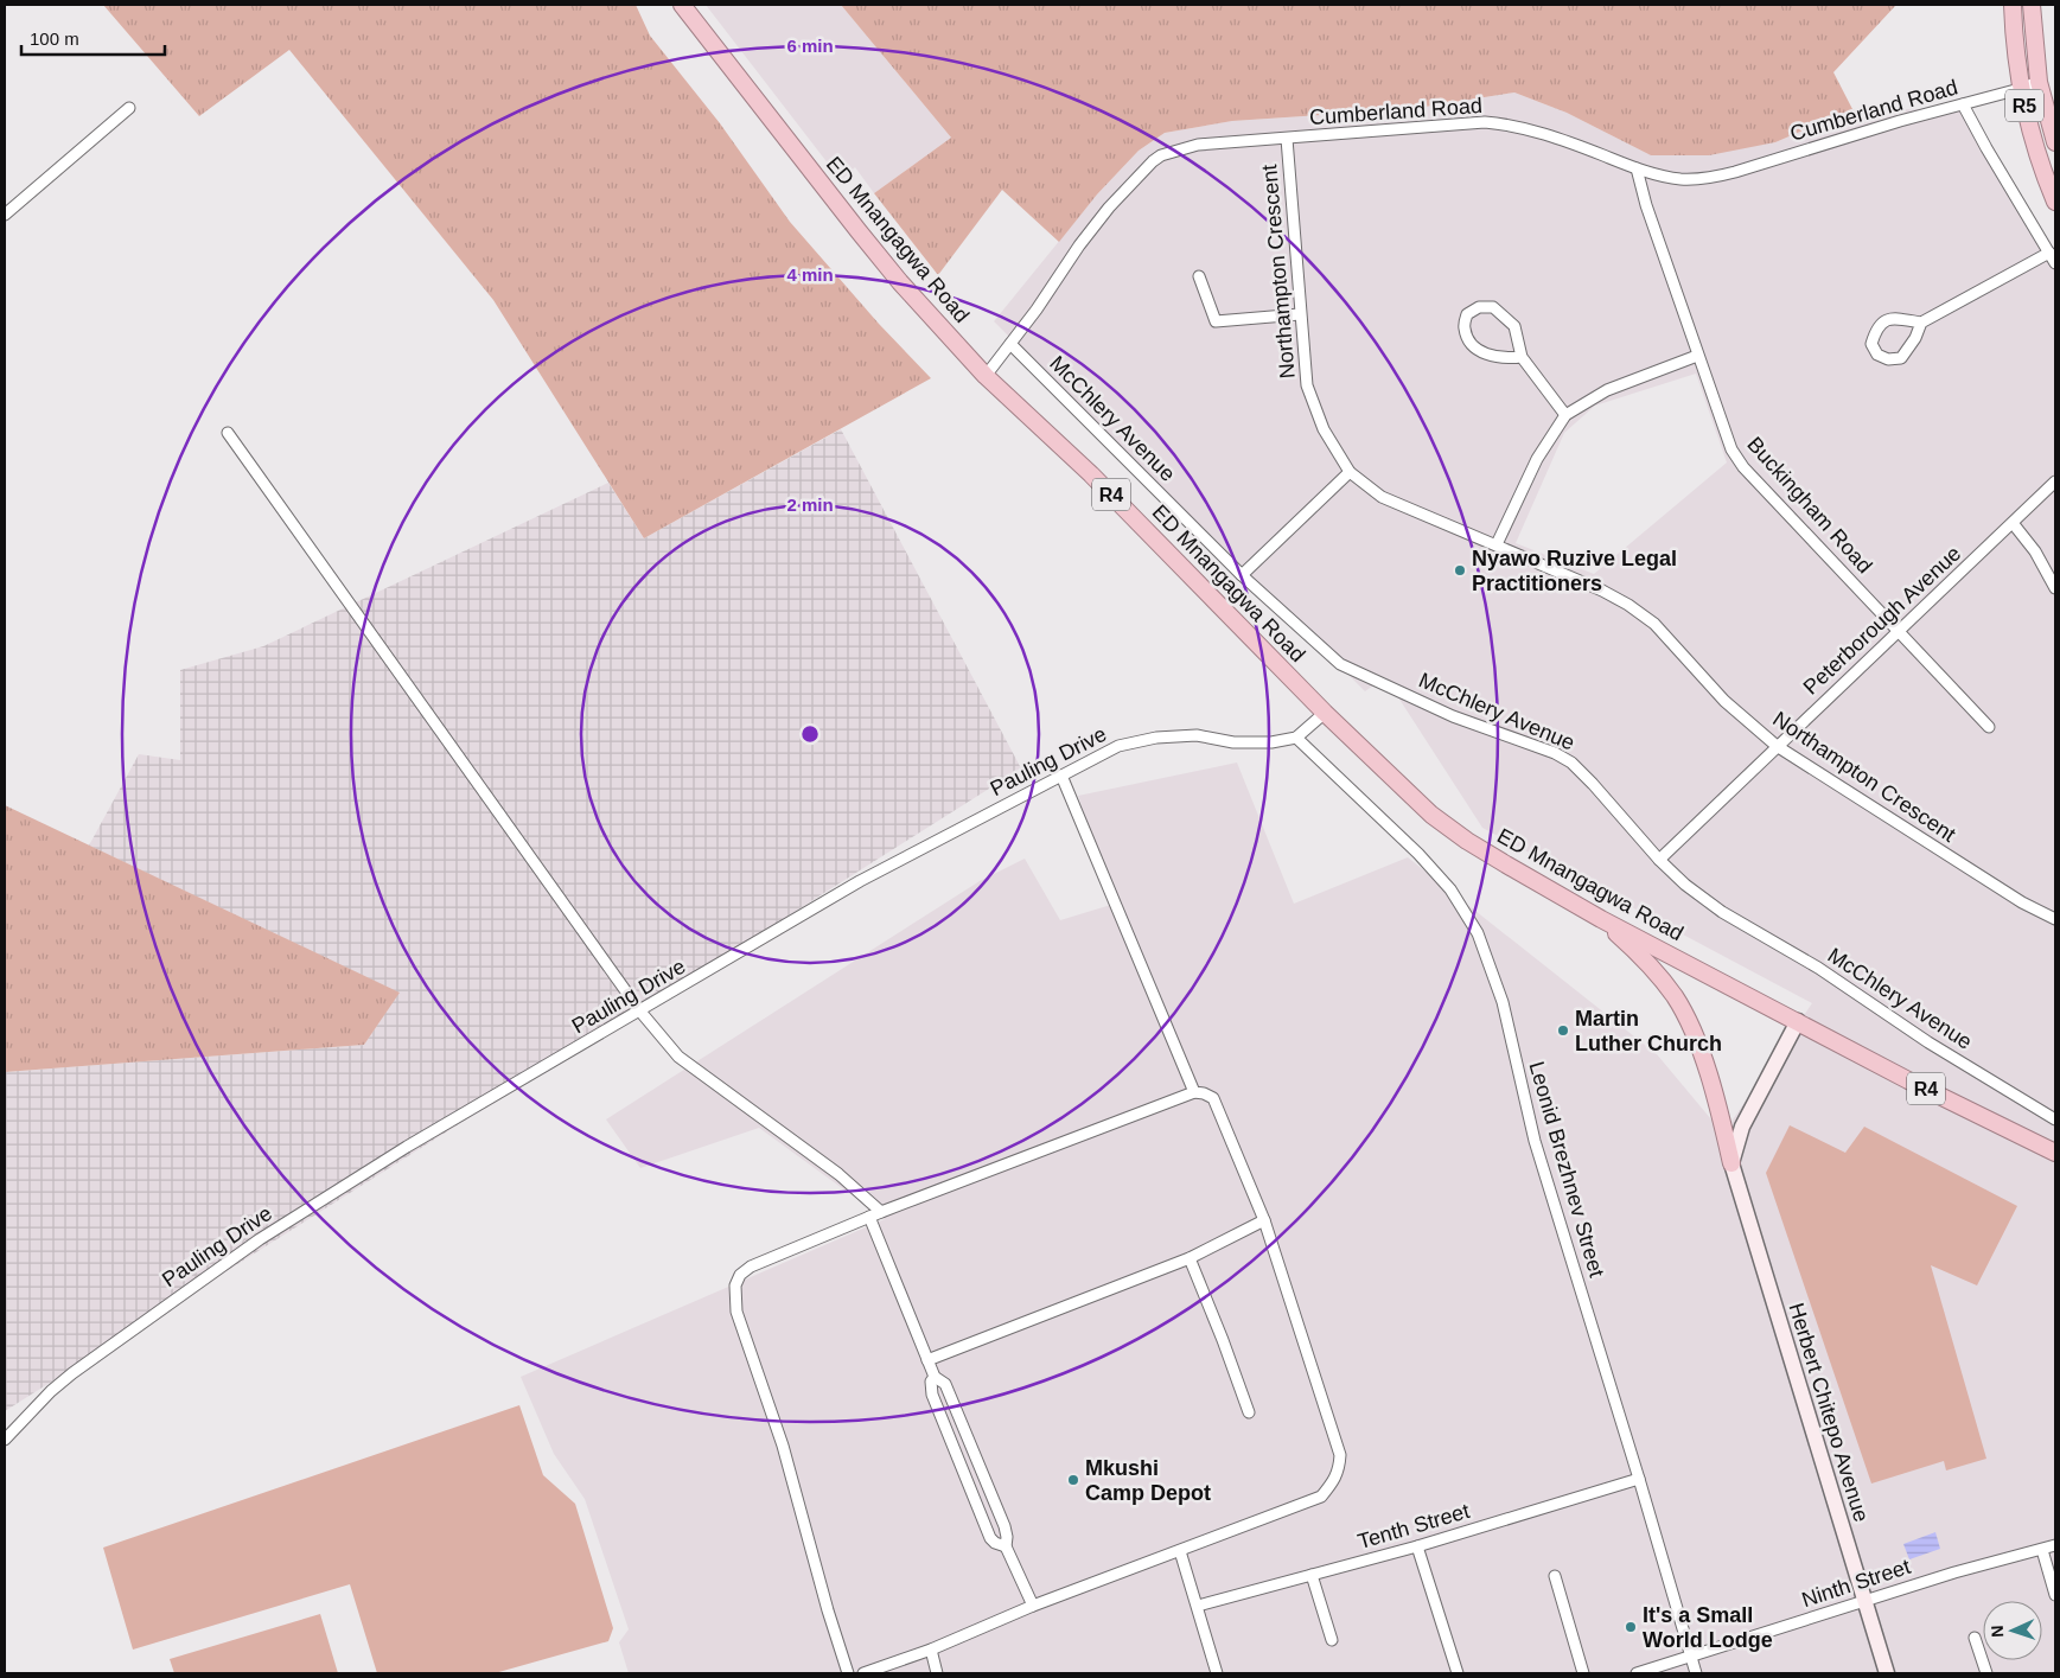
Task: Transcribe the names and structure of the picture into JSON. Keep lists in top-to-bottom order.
{
  "streets": {
    "highway": ["R5", "ED Mnangagwa Road", "R4"],
    "main road": ["Herbert Chitepo Avenue"],
    "street": [
      "Cumberland Road",
      "Northampton Crescent",
      "McChlery Avenue",
      "Buckingham Road",
      "Peterborough Avenue",
      "Pauling Drive",
      "Leonid Brezhnev Street",
      "Tenth Street",
      "Ninth Street"
    ]
  },
  "crossings": [
    ["R5", "Cumberland Road"],
    ["Cumberland Road", "ED Mnangagwa Road"],
    ["Cumberland Road", "Northampton Crescent"],
    ["Cumberland Road", "McChlery Avenue"],
    ["Cumberland Road", "Buckingham Road"],
    ["ED Mnangagwa Road", "R4"],
    ["Northampton Crescent", "Peterborough Avenue"],
    ["McChlery Avenue", "Peterborough Avenue"],
    ["Buckingham Road", "Peterborough Avenue"],
    ["Pauling Drive", "Leonid Brezhnev Street"],
    ["Leonid Brezhnev Street", "Tenth Street"],
    ["Leonid Brezhnev Street", "Ninth Street"],
    ["Herbert Chitepo Avenue", "Ninth Street"]
  ],
  "places": [
    "Nyawo Ruzive Legal Practitioners",
    "Martin Luther Church",
    "Mkushi Camp Depot",
    "It's a Small World Lodge"
  ],
  "scale_bar": "100 m",
  "north": "left",
  "rings": ["6 min", "4 min", "2 min"]
}
